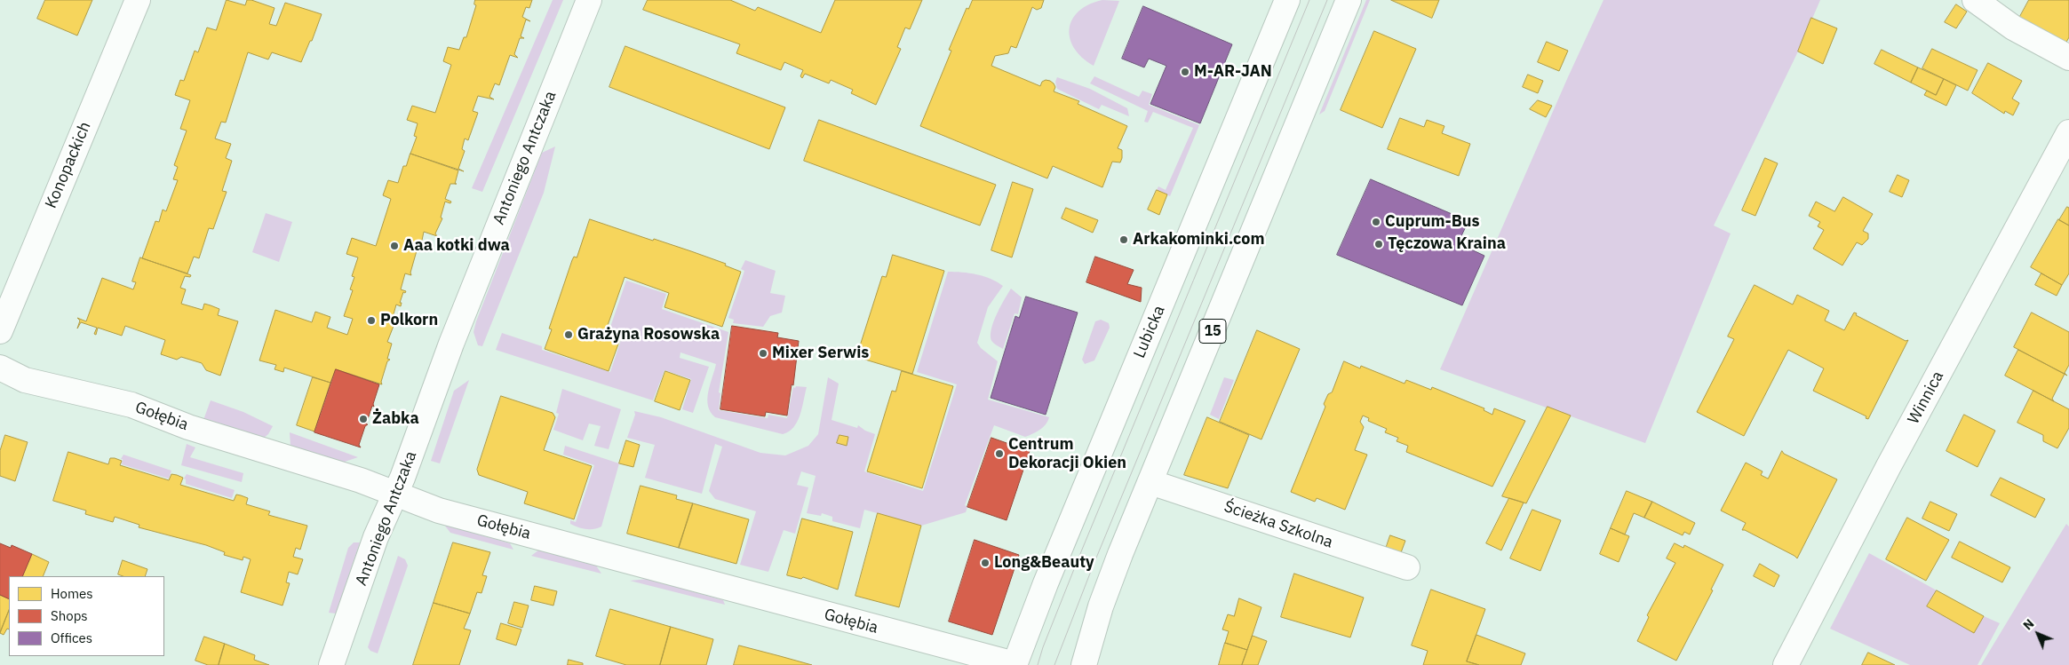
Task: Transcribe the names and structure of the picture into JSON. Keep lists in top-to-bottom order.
{
  "streets": {
    "street": [
      "Antoniego Antczaka",
      "Konopackich",
      "15",
      "Lubicka",
      "Winnica",
      "Gołębia",
      "Ścieżka Szkolna"
    ]
  },
  "crossings": [
    ["Antoniego Antczaka", "Gołębia"],
    ["15", "Ścieżka Szkolna"],
    ["Lubicka", "Gołębia"]
  ],
  "places": [
    "M-AR-JAN",
    "Cuprum-Bus",
    "Arkakominki.com",
    "Tęczowa Kraina",
    "Aaa kotki dwa",
    "Polkorn",
    "Grażyna Rosowska",
    "Mixer Serwis",
    "Żabka",
    "Centrum Dekoracji Okien",
    "Long&Beauty"
  ],
  "legend": ["Homes", "Shops", "Offices"],
  "north": "top left"
}
